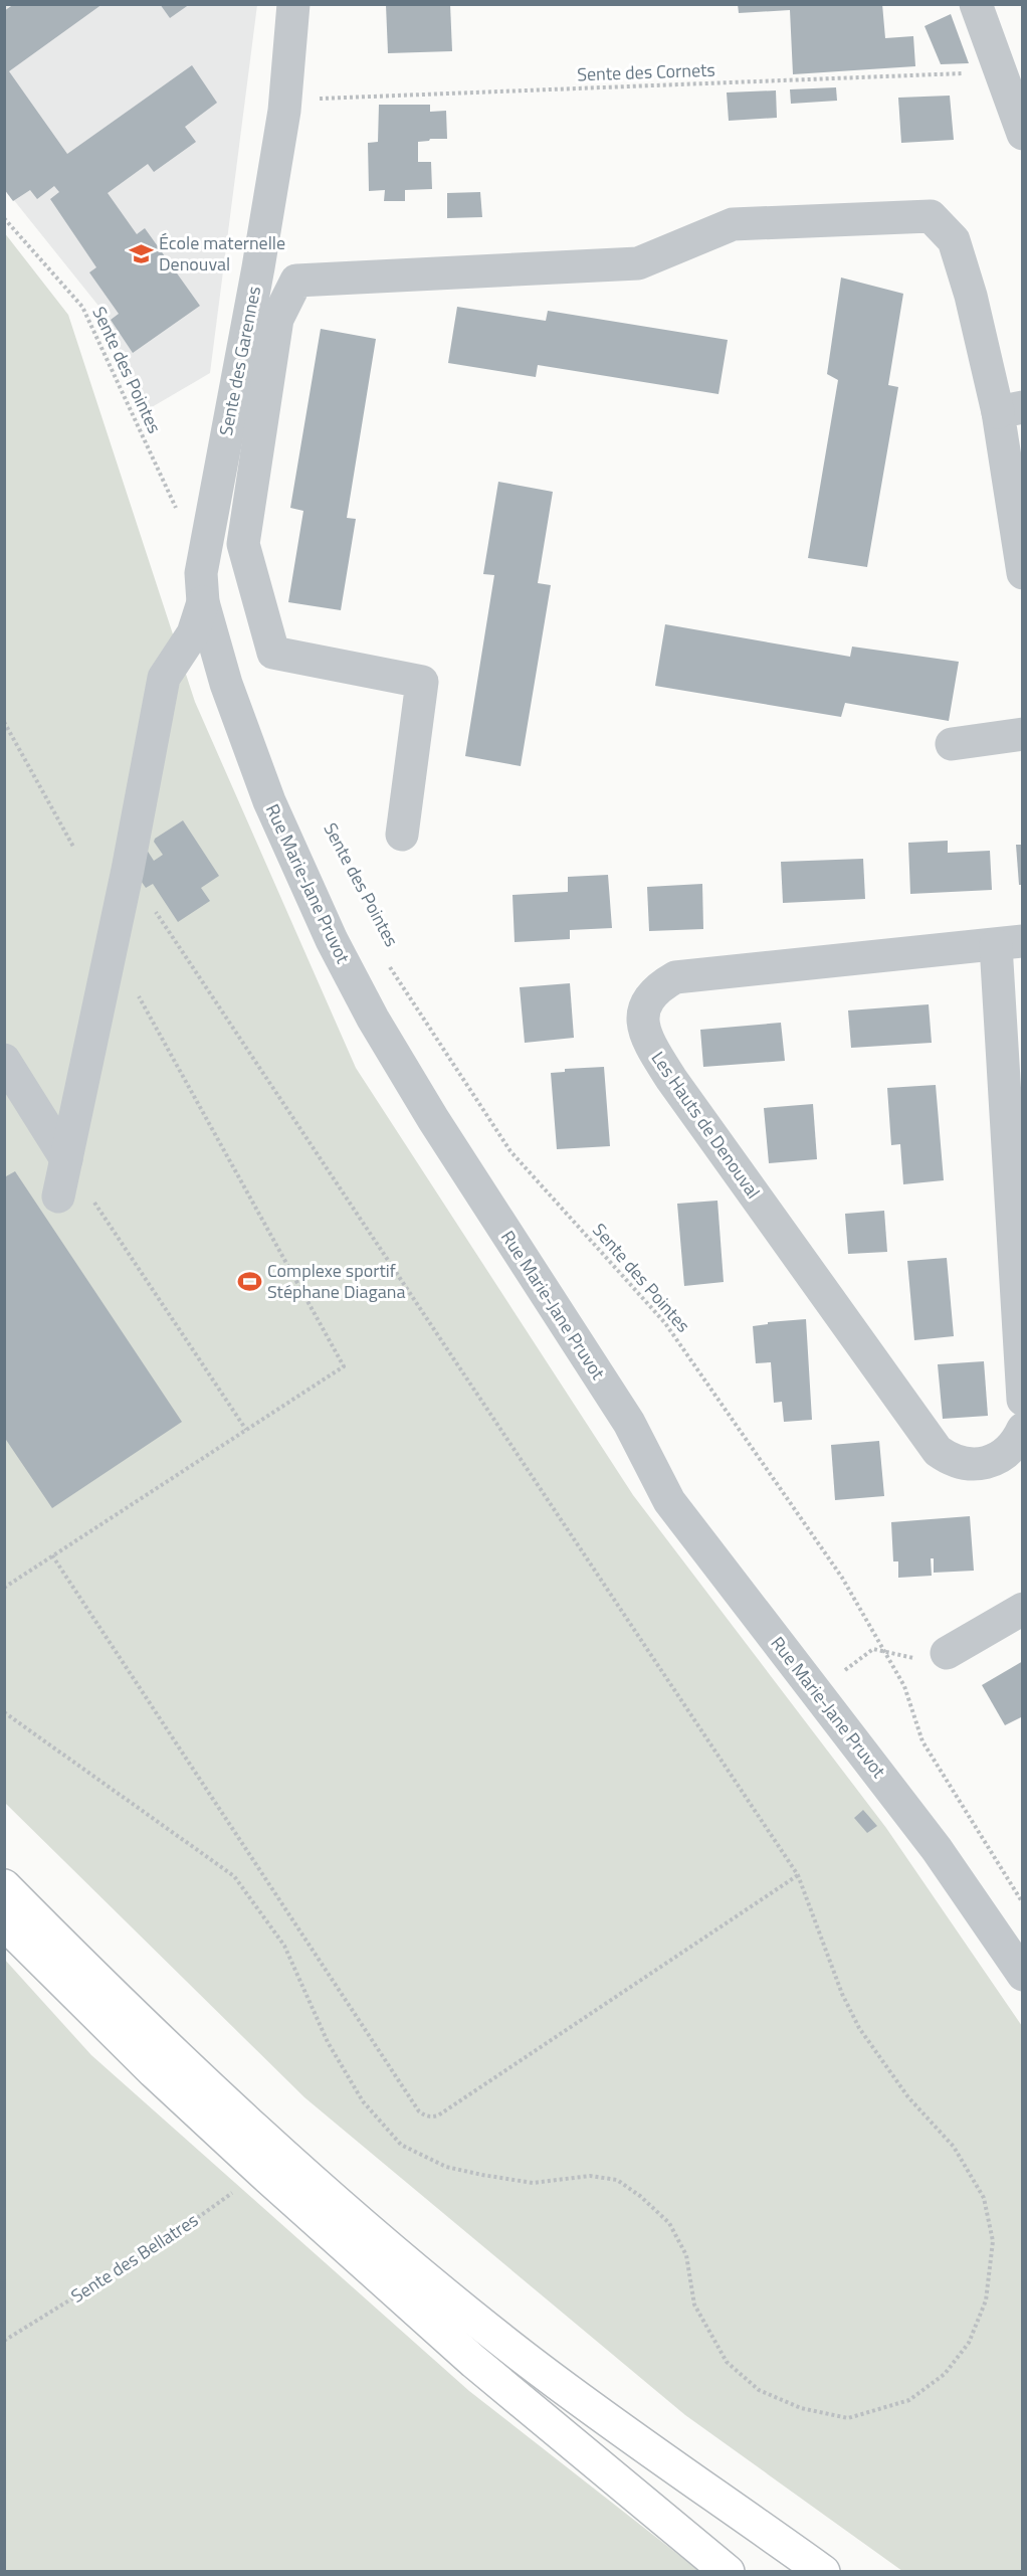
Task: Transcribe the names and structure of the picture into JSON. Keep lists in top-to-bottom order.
{
  "streets": {
    "street": ["Sente des Garennes", "Rue Marie-Jane Pruvot", "Les Hauts de Denouval"],
    "path": ["Sente des Cornets", "Sente des Pointes", "Sente des Bellatres"]
  },
  "crossings": [
    ["Sente des Cornets", "Sente des Garennes"],
    ["Sente des Garennes", "Rue Marie-Jane Pruvot"]
  ],
  "places": {
    "school or university": ["École maternelle Denouval"],
    "sports": ["Complexe sportif Stéphane Diagana"]
  }
}
